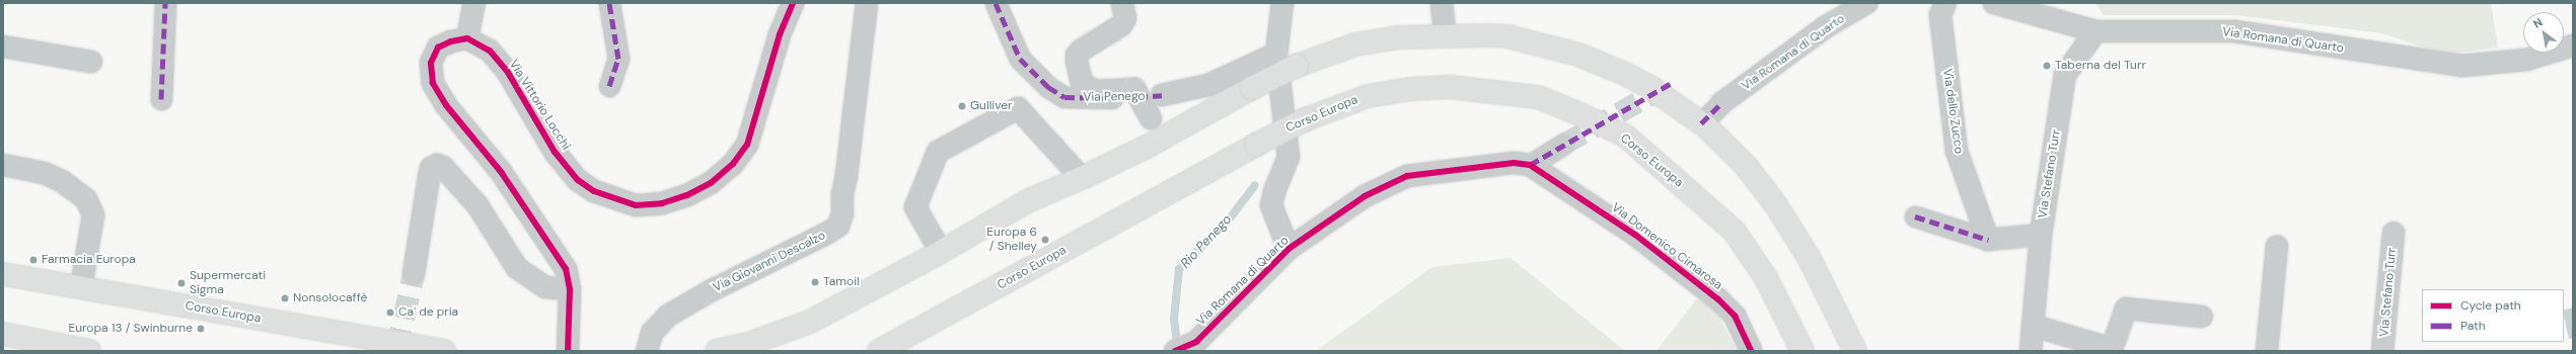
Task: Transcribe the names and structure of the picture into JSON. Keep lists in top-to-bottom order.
{
  "streets": {
    "main road": ["Corso Europa"],
    "street": [
      "Via Romana di Quarto",
      "Via Penego",
      "Via Vittorio Locchi",
      "Via dello Zucco",
      "Via Stefano Turr",
      "Via Domenico Cimarosa",
      "Via Giovanni Descalzo"
    ]
  },
  "crossings": [
    ["Via Romana di Quarto", "Via Stefano Turr"],
    ["Via Romana di Quarto", "Via Domenico Cimarosa"]
  ],
  "water": ["Rio Penego"],
  "places": [
    "Taberna del Turr",
    "Gulliver",
    "Europa 6 / Shelley",
    "Farmacia Europa",
    "Tamoil",
    "Supermercati Sigma",
    "Nonsolocaffè",
    "Ca' de pria",
    "Europa 13 / Swinburne"
  ],
  "legend": ["Cycle path", "Path"],
  "north": "top left"
}
